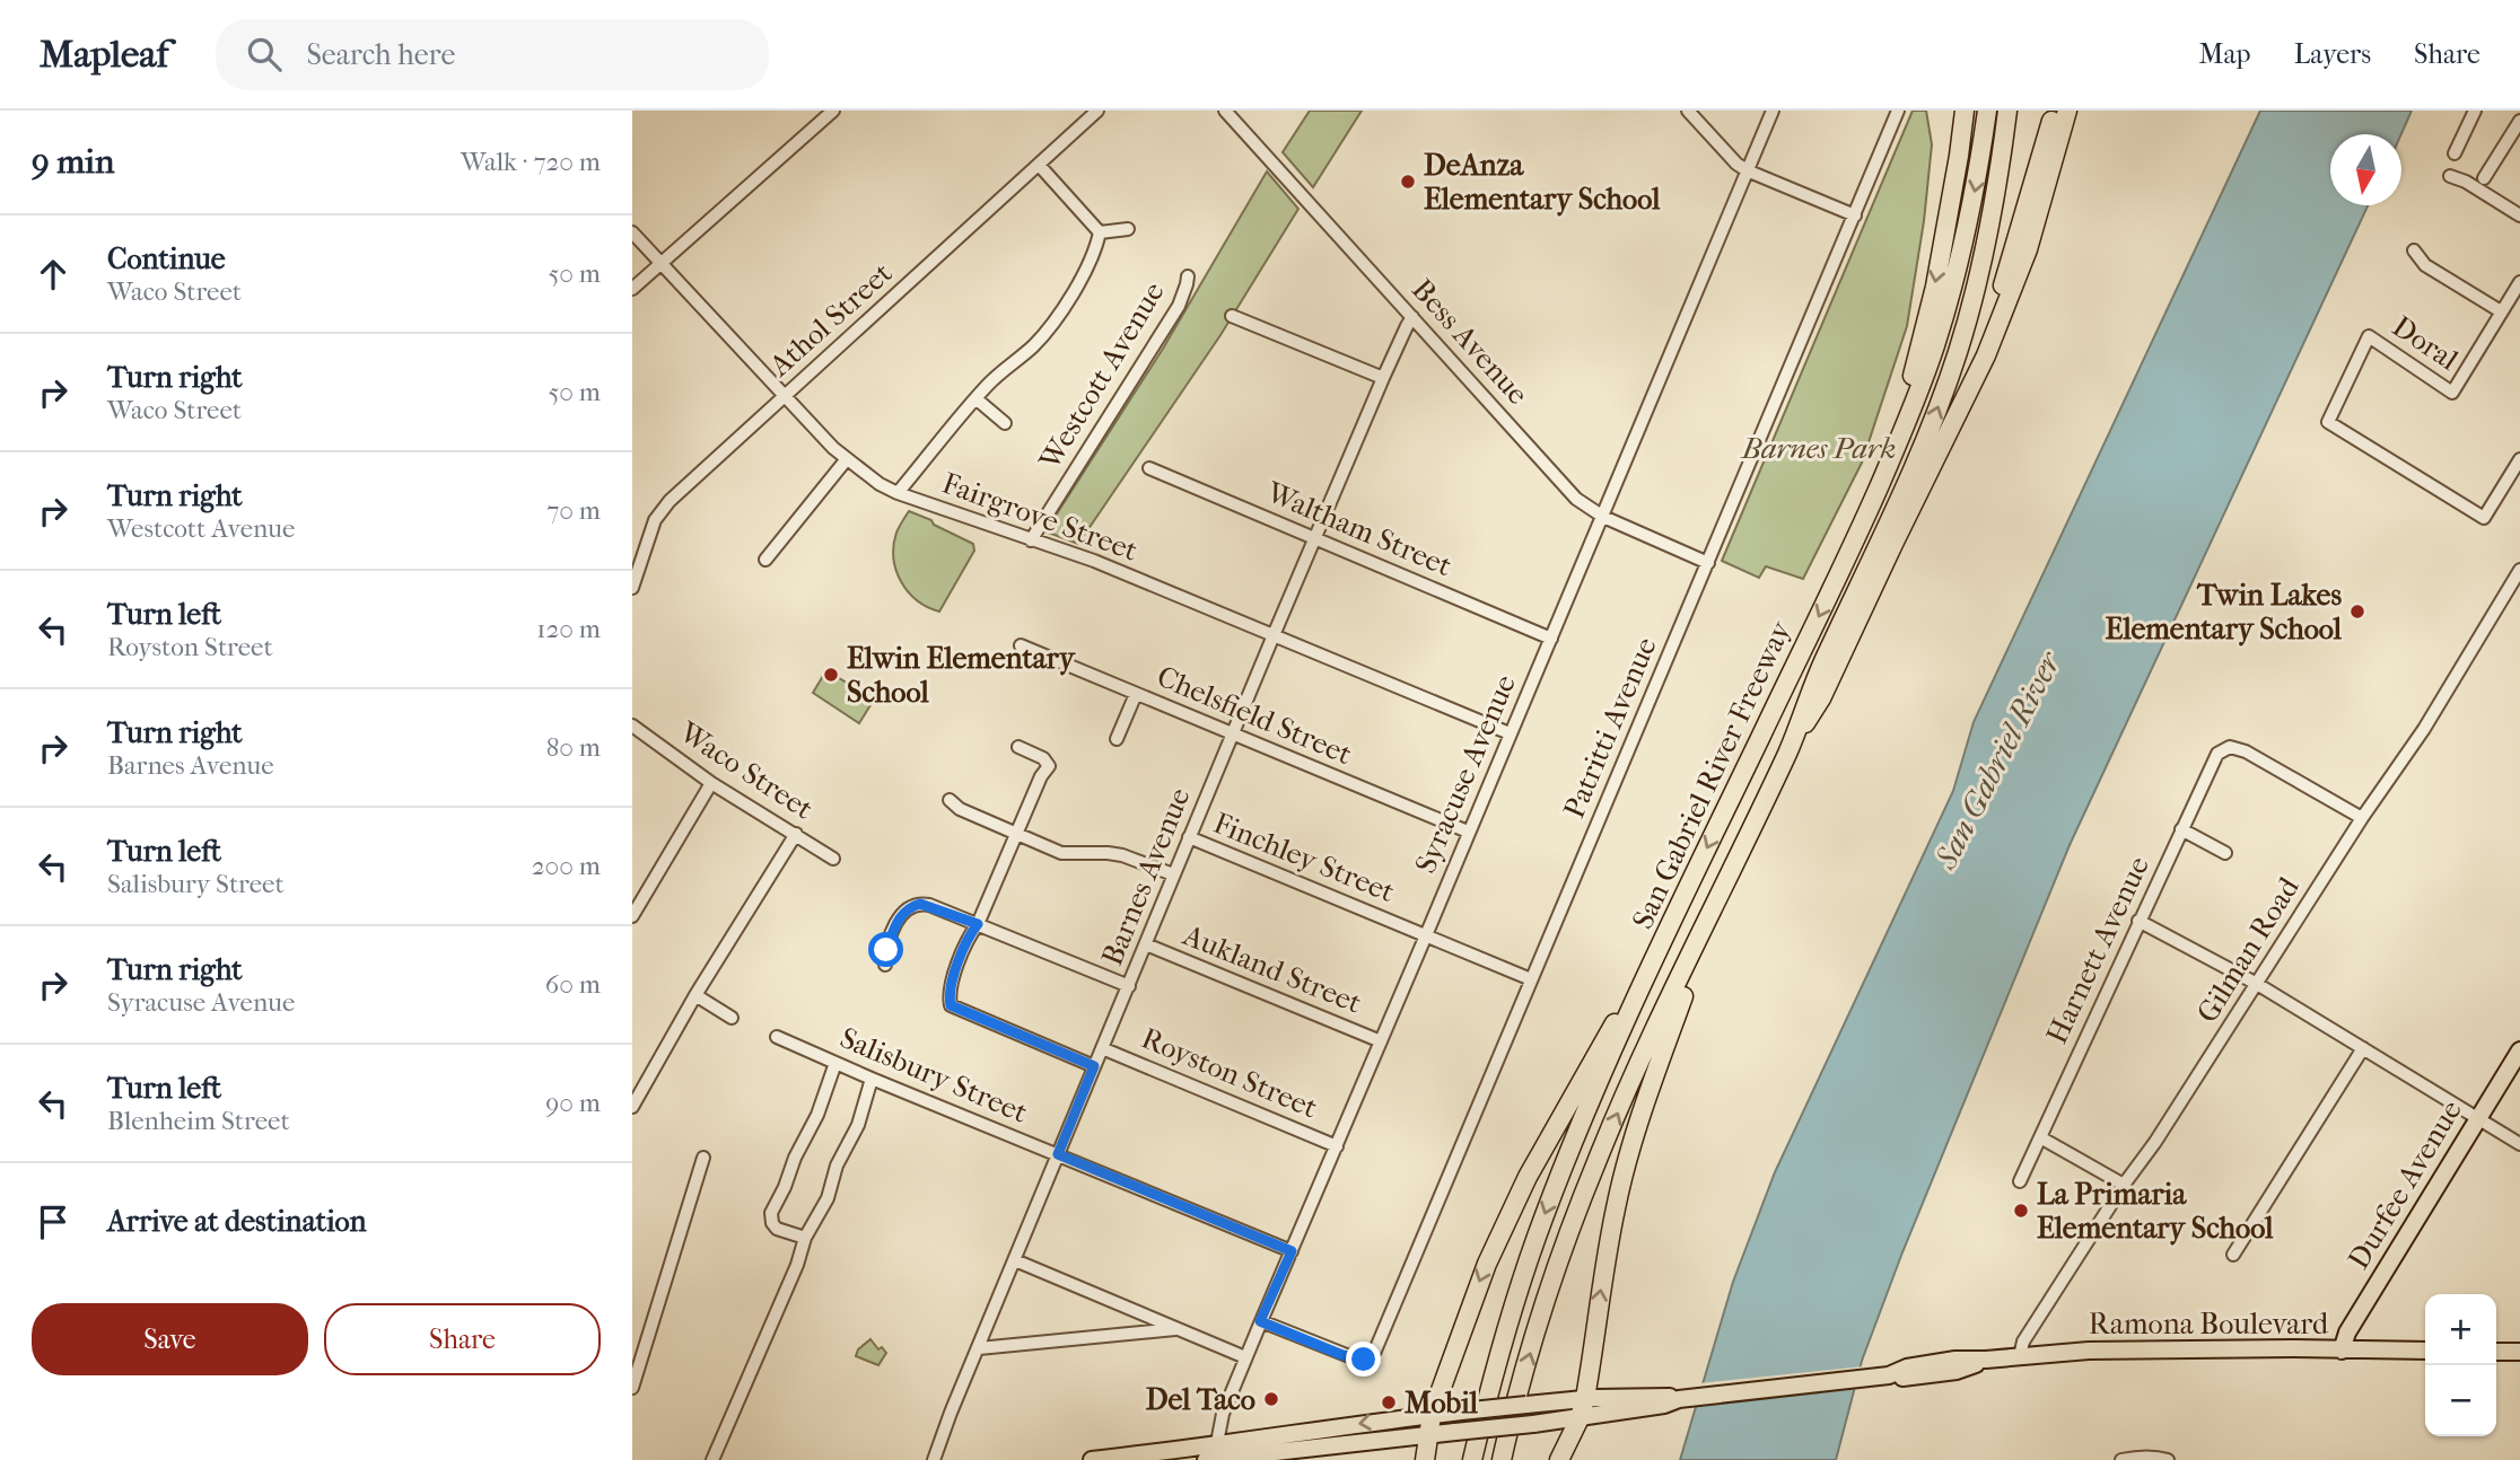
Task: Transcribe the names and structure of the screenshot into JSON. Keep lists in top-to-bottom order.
{
  "streets": {
    "highway": ["San Gabriel River Freeway"],
    "main road": ["Durfee Avenue", "Ramona Boulevard"],
    "street": [
      "Athol Street",
      "Bess Avenue",
      "Doral",
      "Westcott Avenue",
      "Fairgrove Street",
      "Waltham Street",
      "Chelsfield Street",
      "Patritti Avenue",
      "Waco Street",
      "Syracuse Avenue",
      "Finchley Street",
      "Barnes Avenue",
      "Harnett Avenue",
      "Gilman Road",
      "Aukland Street",
      "Royston Street",
      "Salisbury Street"
    ]
  },
  "crossings": [
    ["Athol Street", "Fairgrove Street"],
    ["Bess Avenue", "Patritti Avenue"],
    ["Bess Avenue", "Syracuse Avenue"],
    ["Bess Avenue", "Barnes Avenue"],
    ["Westcott Avenue", "Fairgrove Street"],
    ["Fairgrove Street", "Syracuse Avenue"],
    ["Fairgrove Street", "Barnes Avenue"],
    ["Waltham Street", "Syracuse Avenue"],
    ["Waltham Street", "Barnes Avenue"],
    ["Chelsfield Street", "Syracuse Avenue"],
    ["Chelsfield Street", "Barnes Avenue"],
    ["Patritti Avenue", "Syracuse Avenue"],
    ["Patritti Avenue", "Finchley Street"],
    ["Syracuse Avenue", "Finchley Street"],
    ["Syracuse Avenue", "Aukland Street"],
    ["Syracuse Avenue", "Royston Street"],
    ["Syracuse Avenue", "Salisbury Street"],
    ["Syracuse Avenue", "Ramona Boulevard"],
    ["Finchley Street", "Barnes Avenue"],
    ["Barnes Avenue", "Aukland Street"],
    ["Barnes Avenue", "Royston Street"],
    ["Barnes Avenue", "Salisbury Street"],
    ["Harnett Avenue", "Gilman Road"],
    ["Gilman Road", "Ramona Boulevard"],
    ["Durfee Avenue", "Ramona Boulevard"]
  ],
  "water": ["San Gabriel River"],
  "parks": ["Barnes Park"],
  "places": [
    "DeAnza Elementary School",
    "Twin Lakes Elementary School",
    "Elwin Elementary School",
    "La Primaria Elementary School",
    "Del Taco",
    "Mobil"
  ],
  "north": "bottom",
  "page": {
    "header": "Mapleaf",
    "search": "Search here",
    "nav": ["Map", "Layers", "Share"],
    "heading": ["9 min", "Walk · 720 m"],
    "list": [
      ["Continue", "Waco Street", "50 m"],
      ["Turn right", "Waco Street", "50 m"],
      ["Turn right", "Westcott Avenue", "70 m"],
      ["Turn left", "Royston Street", "120 m"],
      ["Turn right", "Barnes Avenue", "80 m"],
      ["Turn left", "Salisbury Street", "200 m"],
      ["Turn right", "Syracuse Avenue", "60 m"],
      ["Turn left", "Blenheim Street", "90 m"],
      "Arrive at destination"
    ],
    "buttons": ["Save", "Share"],
    "map_buttons": ["+", "−"]
  }
}
